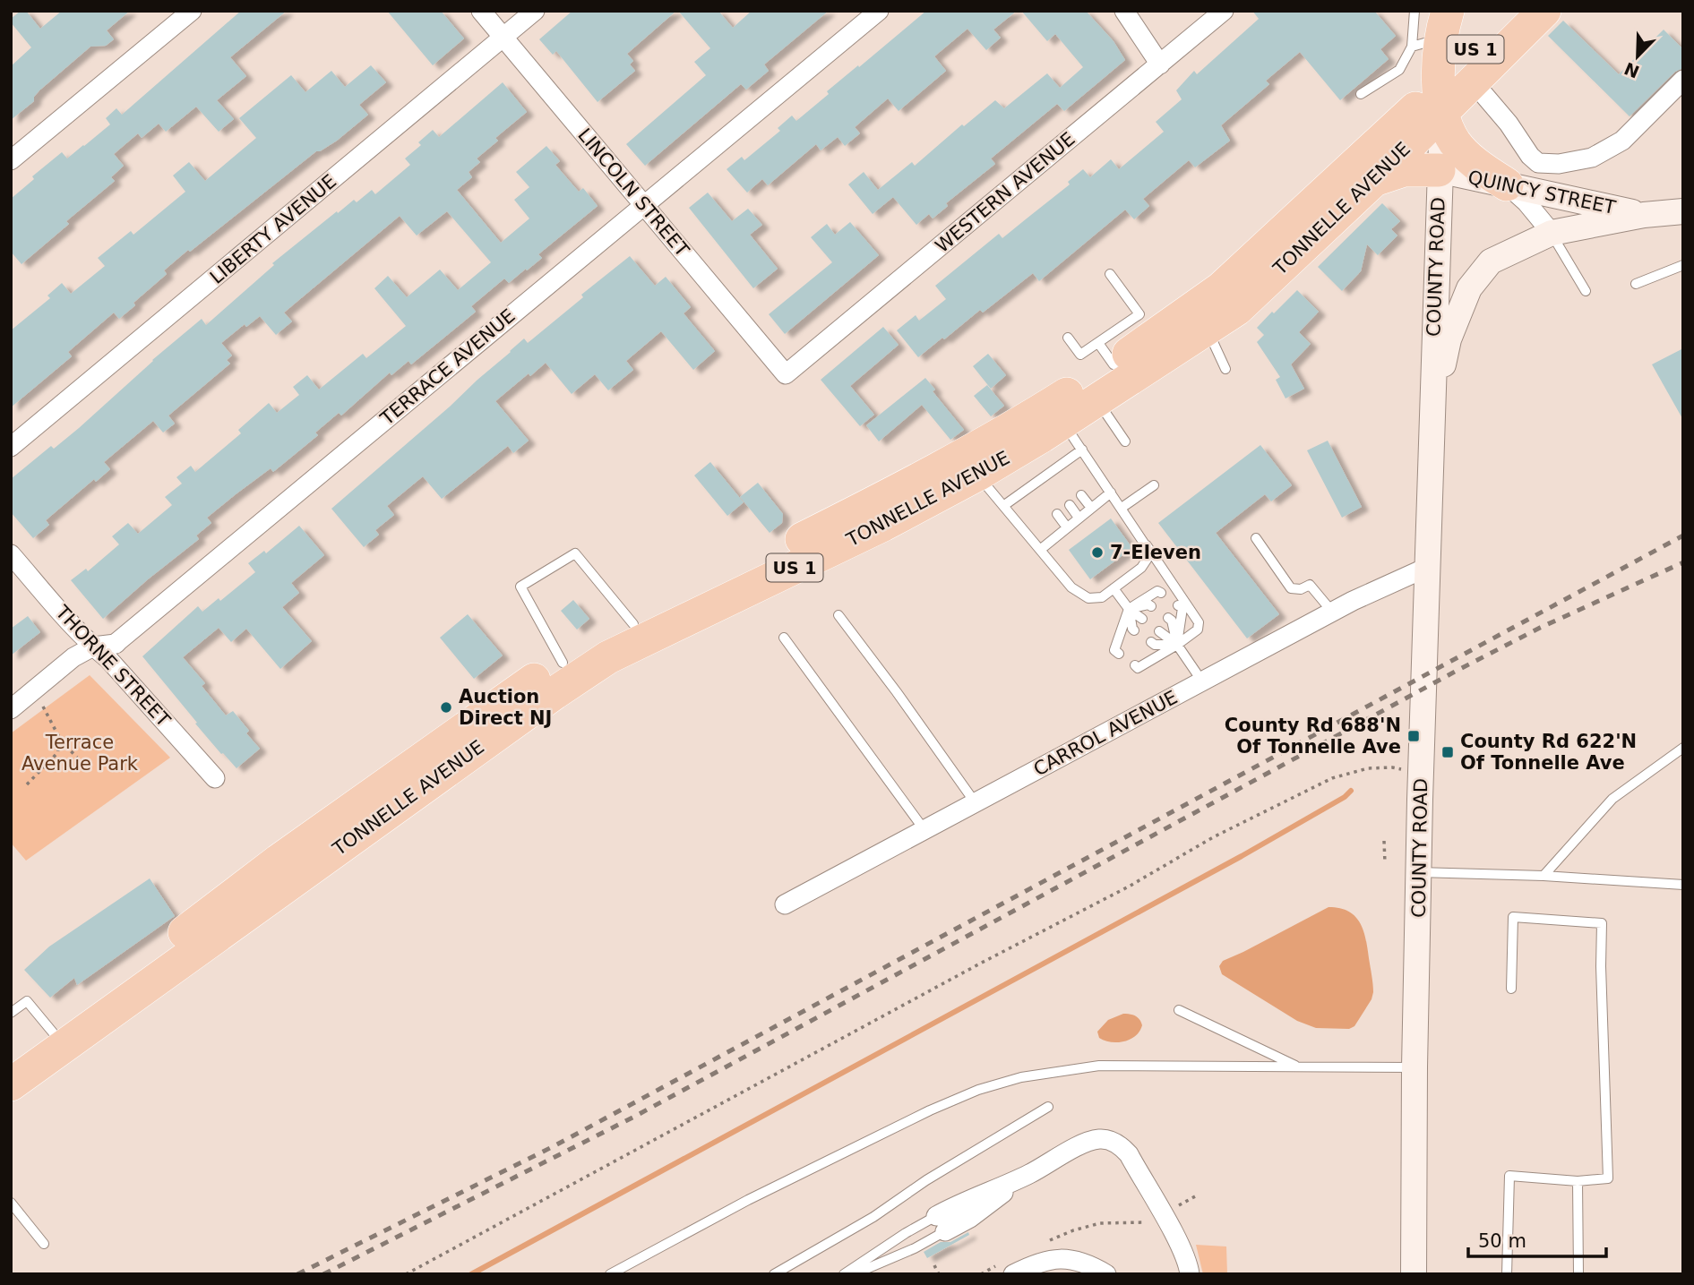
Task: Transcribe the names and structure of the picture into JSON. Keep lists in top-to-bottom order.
{
  "streets": {
    "highway": ["US 1", "TONNELLE AVENUE"],
    "main road": ["QUINCY STREET", "COUNTY ROAD"],
    "street": [
      "LINCOLN STREET",
      "WESTERN AVENUE",
      "LIBERTY AVENUE",
      "TERRACE AVENUE",
      "THORNE STREET",
      "CARROL AVENUE"
    ]
  },
  "crossings": [
    ["LINCOLN STREET", "WESTERN AVENUE"],
    ["LINCOLN STREET", "LIBERTY AVENUE"],
    ["LINCOLN STREET", "TERRACE AVENUE"],
    ["QUINCY STREET", "COUNTY ROAD"],
    ["TONNELLE AVENUE", "COUNTY ROAD"],
    ["COUNTY ROAD", "CARROL AVENUE"],
    ["TERRACE AVENUE", "THORNE STREET"]
  ],
  "parks": ["Terrace Avenue Park"],
  "places": {
    "other": ["7-Eleven", "Auction Direct NJ"],
    "transit": ["County Rd 688'N Of Tonnelle Ave", "County Rd 622'N Of Tonnelle Ave"]
  },
  "scale_bar": "50 m",
  "north": "bottom left"
}
